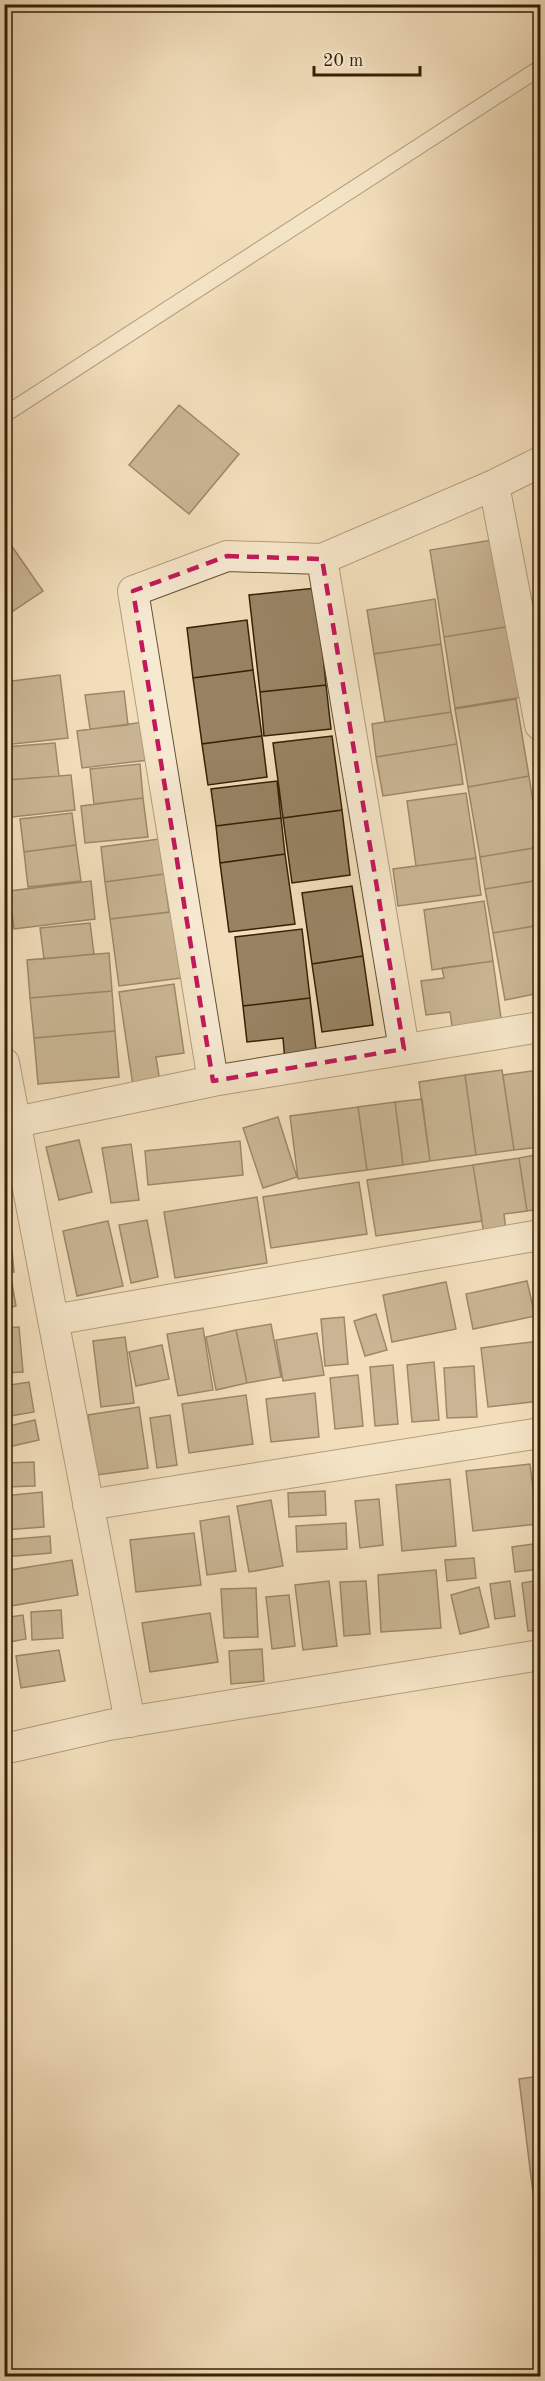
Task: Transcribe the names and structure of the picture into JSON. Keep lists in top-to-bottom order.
{
  "scale_bar": "20 m"
}
